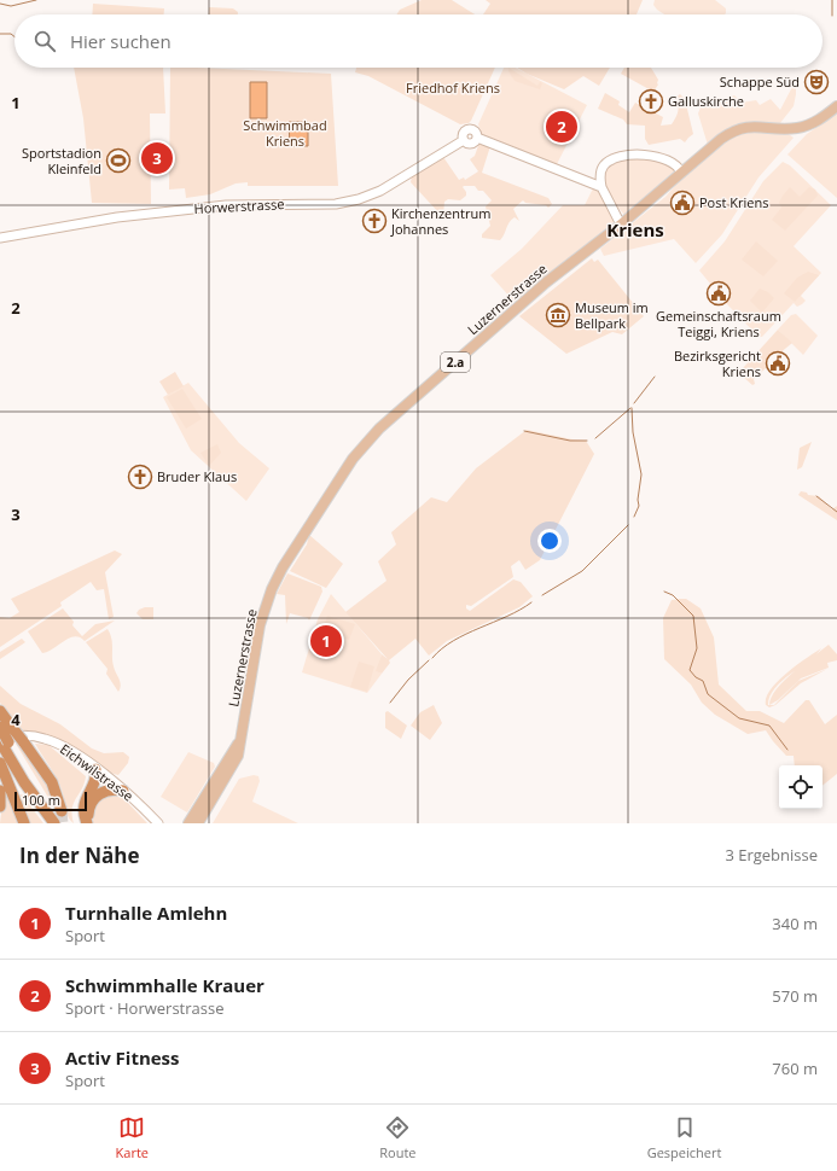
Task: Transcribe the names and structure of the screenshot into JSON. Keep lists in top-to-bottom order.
{
  "streets": {
    "main road": ["Luzernerstrasse", "2.a"],
    "street": ["Horwerstrasse", "Eichwilstrasse"]
  },
  "districts": ["Kriens"],
  "parks": ["Friedhof Kriens", "Schwimmbad Kriens"],
  "places": {
    "theatre": ["Schappe Süd"],
    "church": ["Galluskirche", "Kirchenzentrum Johannes", "Bruder Klaus"],
    "sports": ["Sportstadion Kleinfeld"],
    "public building": ["Post Kriens", "Gemeinschaftsraum Teiggi, Kriens", "Bezirksgericht Kriens"],
    "museum": ["Museum im Bellpark"]
  },
  "scale_bar": "100 m",
  "page": {
    "search": "Hier suchen",
    "pins": ["2", "3", "1"],
    "scale": "100 m",
    "heading": ["In der Nähe", "3 Ergebnisse"],
    "list": [
      {
        "mark": "1",
        "name": "Turnhalle Amlehn",
        "note": "Sport",
        "value": "340 m"
      },
      {
        "mark": "2",
        "name": "Schwimmhalle Krauer",
        "note": "Sport · Horwerstrasse",
        "value": "570 m"
      },
      {
        "mark": "3",
        "name": "Activ Fitness",
        "note": "Sport",
        "value": "760 m"
      }
    ],
    "nav": ["Karte", "Route", "Gespeichert"]
  },
  "grid": {
    "rows": [
      "1",
      "2",
      "3",
      "4"
    ]
  }
}
